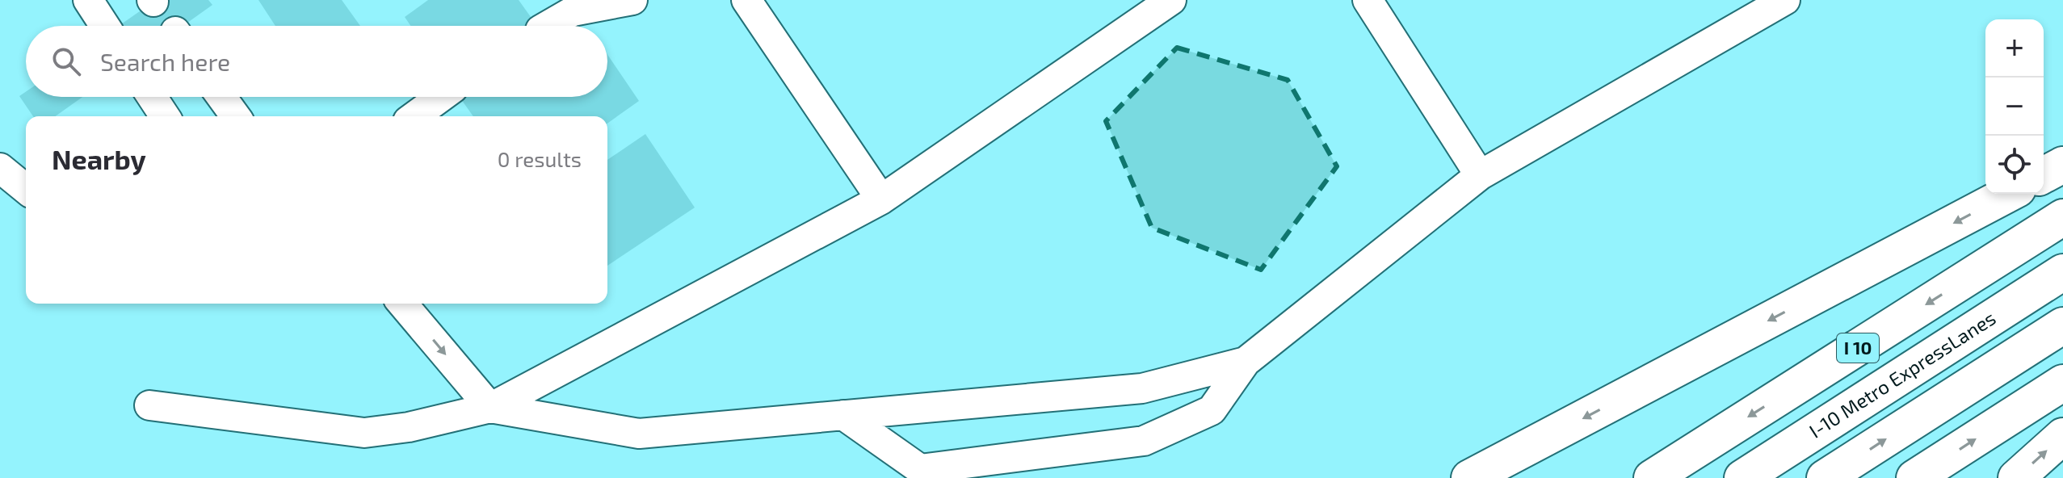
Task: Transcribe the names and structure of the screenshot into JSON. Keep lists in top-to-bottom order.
{
  "streets": {
    "highway": ["I 10", "I-10 Metro ExpressLanes"]
  },
  "page": {
    "map_buttons": ["+", "−"],
    "search": "Search here",
    "heading": ["Nearby", "0 results"]
  }
}
